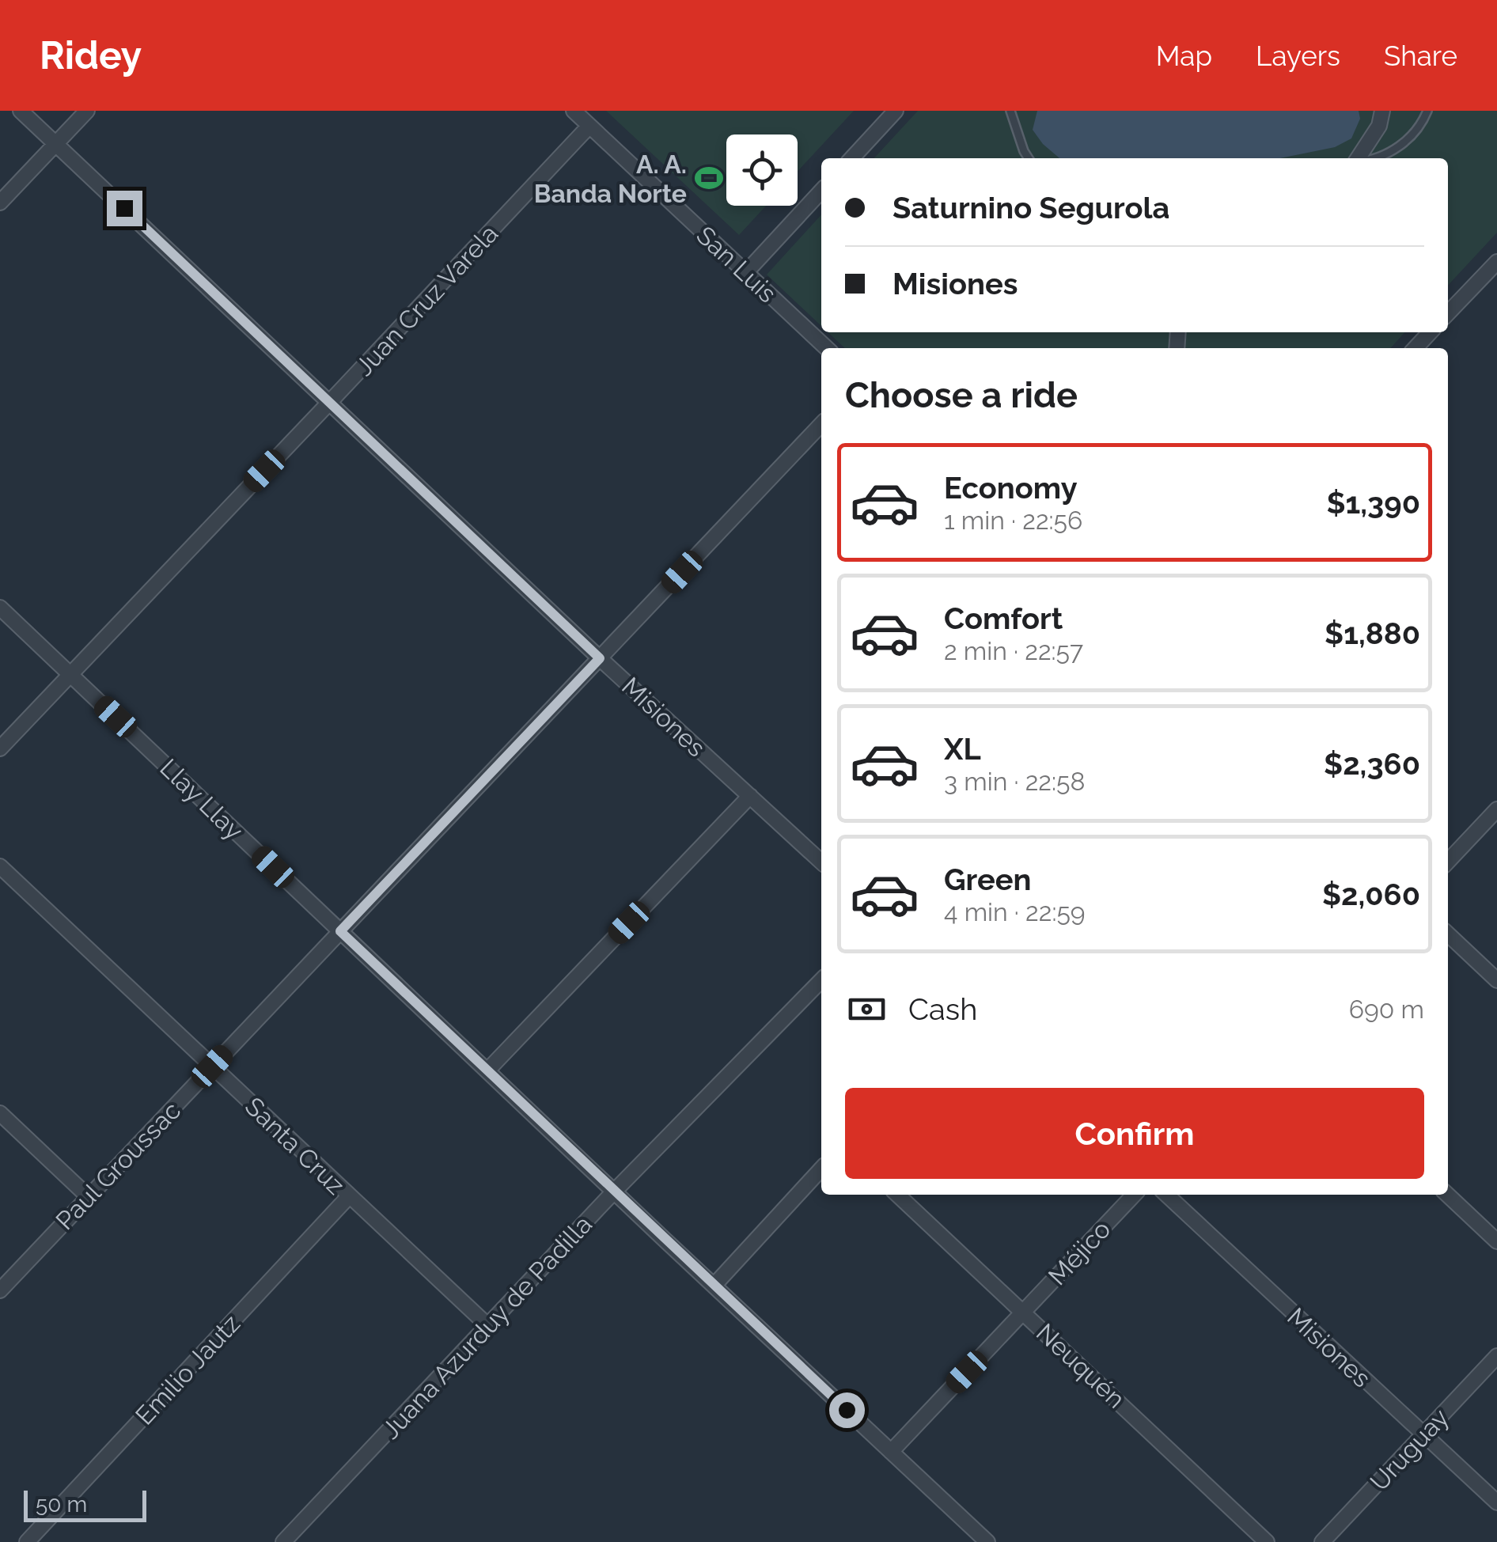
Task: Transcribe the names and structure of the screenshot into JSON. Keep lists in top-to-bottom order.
{
  "streets": {
    "street": [
      "San Luis",
      "Juan Cruz Varela",
      "Misiones",
      "Llay Llay",
      "Santa Cruz",
      "Paul Groussac",
      "Méjico",
      "Juana Azurduy de Padilla",
      "Neuquén",
      "Emilio Jautz",
      "Uruguay"
    ]
  },
  "crossings": [
    ["San Luis", "Juan Cruz Varela"],
    ["Juan Cruz Varela", "Misiones"],
    ["Juan Cruz Varela", "Llay Llay"],
    ["Misiones", "Paul Groussac"],
    ["Misiones", "Uruguay"],
    ["Llay Llay", "Paul Groussac"],
    ["Llay Llay", "Méjico"],
    ["Llay Llay", "Juana Azurduy de Padilla"],
    ["Santa Cruz", "Paul Groussac"],
    ["Santa Cruz", "Juana Azurduy de Padilla"],
    ["Santa Cruz", "Emilio Jautz"],
    ["Méjico", "Neuquén"]
  ],
  "places": {
    "sports": ["A. A. Banda Norte"]
  },
  "scale_bar": "50 m",
  "page": {
    "header": "Ridey",
    "nav": ["Map", "Layers", "Share"],
    "banner": ["Saturnino Segurola", "Misiones"],
    "heading": "Choose a ride",
    "list": [
      {
        "name": "Economy",
        "note": "1 min · 22:56",
        "value": "$1,390"
      },
      {
        "name": "Comfort",
        "note": "2 min · 22:57",
        "value": "$1,880"
      },
      {
        "name": "XL",
        "note": "3 min · 22:58",
        "value": "$2,360"
      },
      {
        "name": "Green",
        "note": "4 min · 22:59",
        "value": "$2,060"
      }
    ],
    "pay": ["Cash", "690 m"],
    "buttons": "Confirm",
    "scale": "50 m"
  }
}
